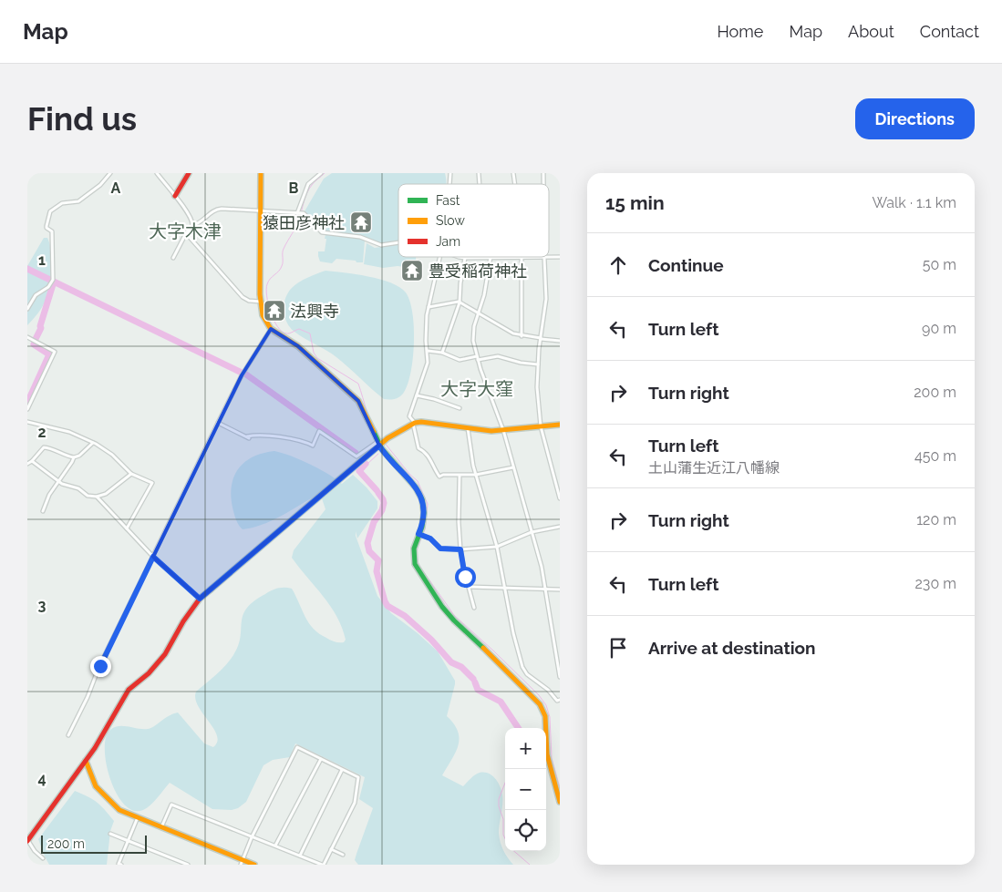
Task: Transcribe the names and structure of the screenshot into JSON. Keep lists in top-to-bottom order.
{
  "districts": ["大字木津", "大字大窪"],
  "places": {
    "temple": ["猿田彦神社", "豊受稲荷神社", "法興寺"]
  },
  "legend": ["Fast", "Slow", "Jam"],
  "scale_bar": "200 m",
  "page": {
    "header": "Map",
    "nav": [
      "Home",
      "Map",
      "About",
      "Contact"
    ],
    "buttons": "Directions",
    "title": "Find us",
    "heading": ["15 min", "Walk · 1.1 km"],
    "list": [
      ["Continue", "50 m"],
      ["Turn left", "90 m"],
      ["Turn right", "200 m"],
      ["Turn left", "土山蒲生近江八幡線", "450 m"],
      ["Turn right", "120 m"],
      ["Turn left", "230 m"],
      "Arrive at destination"
    ],
    "map_buttons": ["+", "−"],
    "scale": "200 m"
  },
  "grid": {
    "columns": ["A", "B"],
    "rows": [
      "1",
      "2",
      "3",
      "4"
    ]
  }
}
